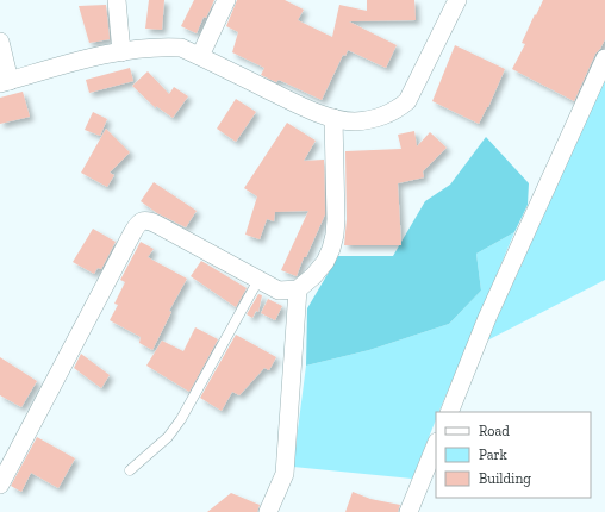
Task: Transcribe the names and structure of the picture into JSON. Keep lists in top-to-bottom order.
{
  "legend": ["Road", "Park", "Building"]
}
